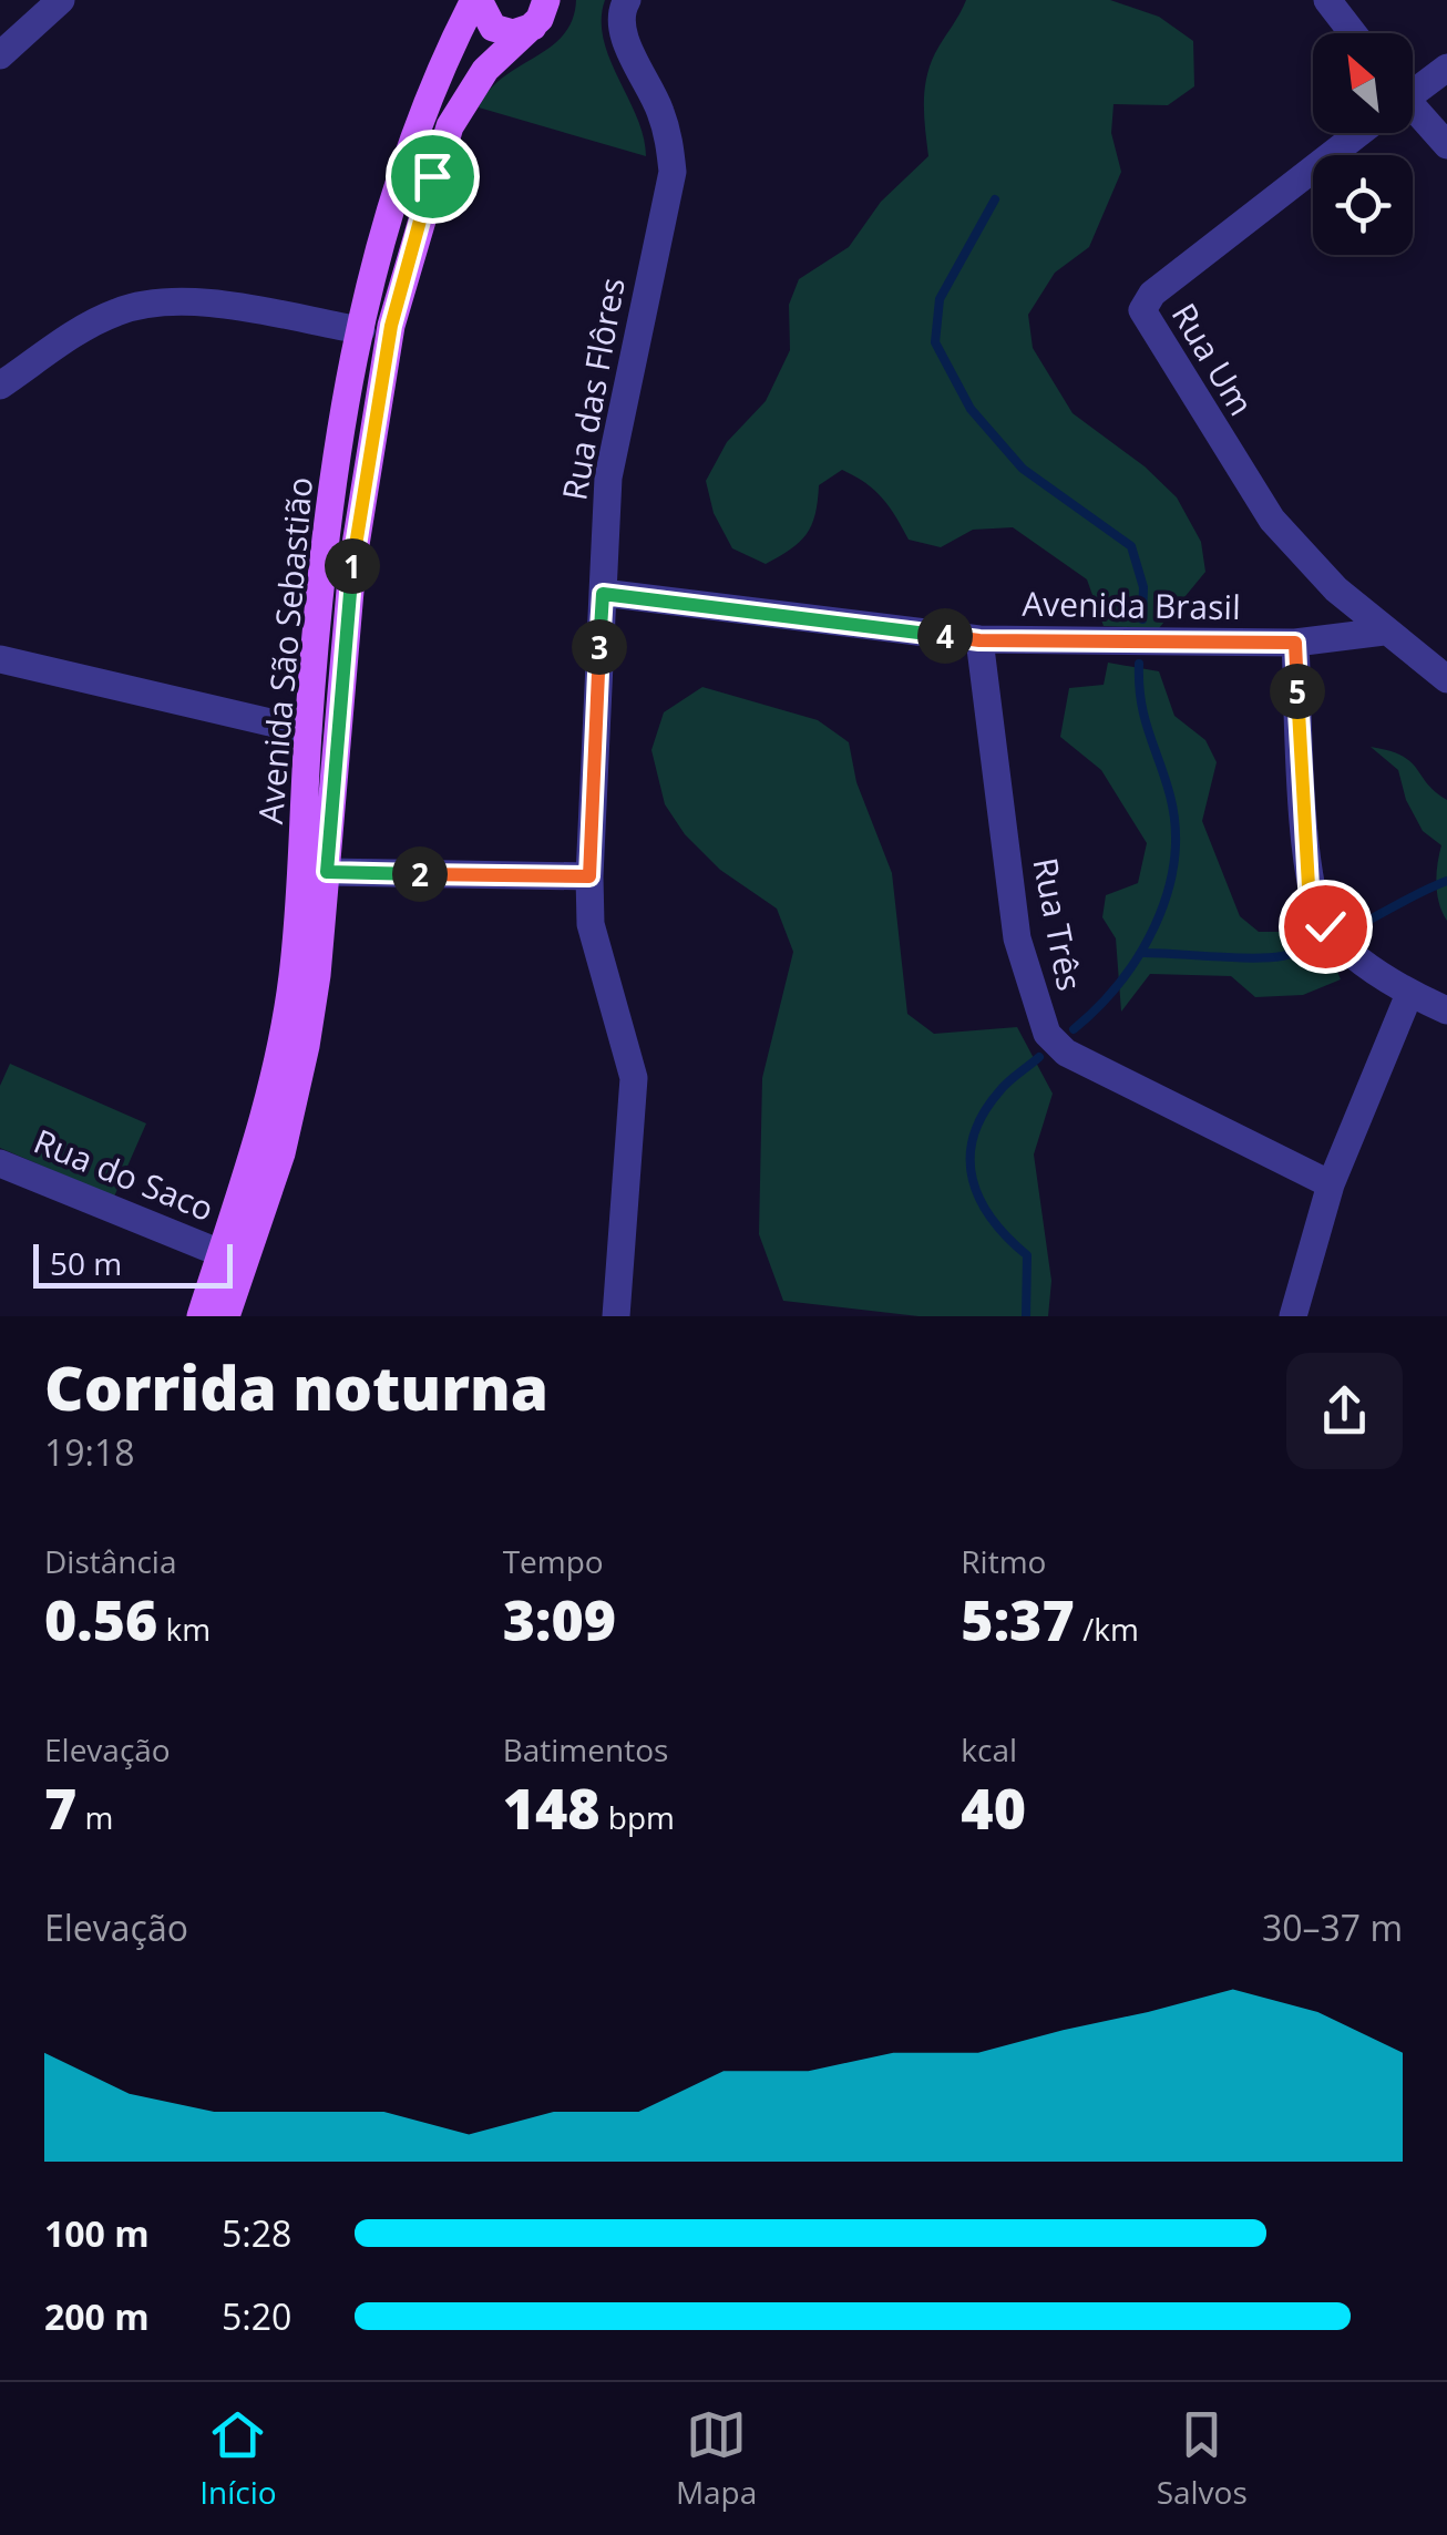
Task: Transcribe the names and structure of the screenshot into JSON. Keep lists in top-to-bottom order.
{
  "streets": {
    "main road": ["Avenida São Sebastião"],
    "street": [
      "Rua Um",
      "Rua das Flôres",
      "Avenida Brasil",
      "Rua Três",
      "Rua do Saco"
    ]
  },
  "crossings": [
    ["Rua Um", "Avenida Brasil"],
    ["Rua das Flôres", "Avenida Brasil"],
    ["Avenida Brasil", "Rua Três"],
    ["Avenida São Sebastião", "Rua do Saco"]
  ],
  "scale_bar": "50 m",
  "north": "top left",
  "page": {
    "pins": [
      "1",
      "4",
      "3",
      "5",
      "2"
    ],
    "scale": "50 m",
    "heading": ["Corrida noturna", "19:18"],
    "stats": [
      ["Distância", "0.56 km"],
      ["Tempo", "3:09"],
      ["Ritmo", "5:37 /km"],
      ["Elevação", "7 m"],
      ["Batimentos", "148 bpm"],
      ["kcal", "40"]
    ],
    "chart": ["Elevação", "30–37 m"],
    "list": [
      {
        "name": "100 m",
        "note": "5:28"
      },
      {
        "name": "200 m",
        "note": "5:20"
      }
    ],
    "tabs": ["Início", "Mapa", "Salvos"]
  }
}
